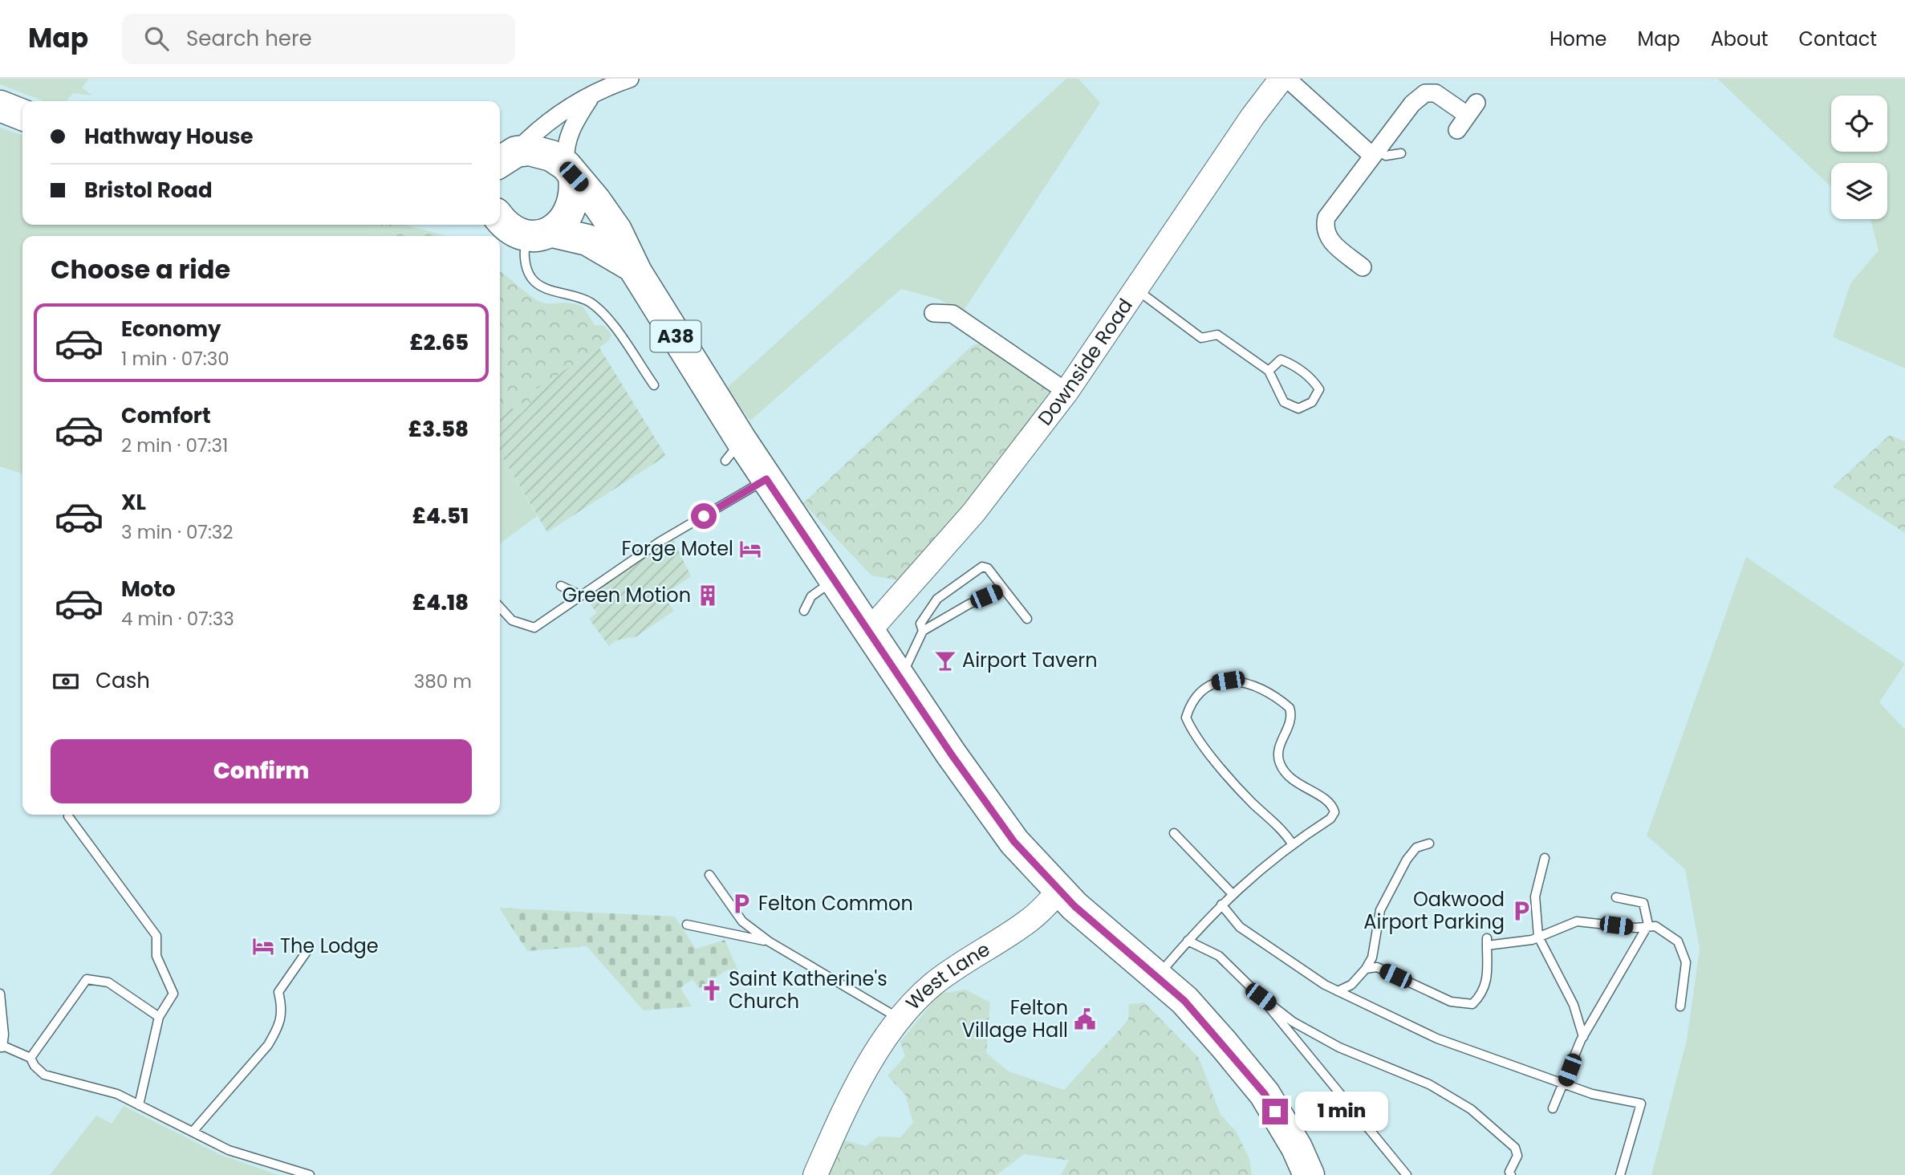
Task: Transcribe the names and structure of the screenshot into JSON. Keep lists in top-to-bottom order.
{
  "streets": {
    "highway": ["A38"],
    "street": ["Downside Road", "West Lane"]
  },
  "crossings": [
    ["A38", "Downside Road"],
    ["A38", "West Lane"]
  ],
  "places": {
    "hotel": ["Forge Motel", "The Lodge"],
    "building": ["Green Motion"],
    "bar": ["Airport Tavern"],
    "parking": ["Felton Common", "Oakwood Airport Parking"],
    "church": ["Saint Katherine's Church"],
    "public building": ["Felton Village Hall"]
  },
  "page": {
    "header": "Map",
    "search": "Search here",
    "nav": [
      "Home",
      "Map",
      "About",
      "Contact"
    ],
    "banner": ["Hathway House", "Bristol Road"],
    "heading": "Choose a ride",
    "list": [
      {
        "name": "Economy",
        "note": "1 min · 07:30",
        "value": "£2.65"
      },
      {
        "name": "Comfort",
        "note": "2 min · 07:31",
        "value": "£3.58"
      },
      {
        "name": "XL",
        "note": "3 min · 07:32",
        "value": "£4.51"
      },
      {
        "name": "Moto",
        "note": "4 min · 07:33",
        "value": "£4.18"
      }
    ],
    "pay": ["Cash", "380 m"],
    "buttons": "Confirm",
    "bubble": "1 min"
  }
}
